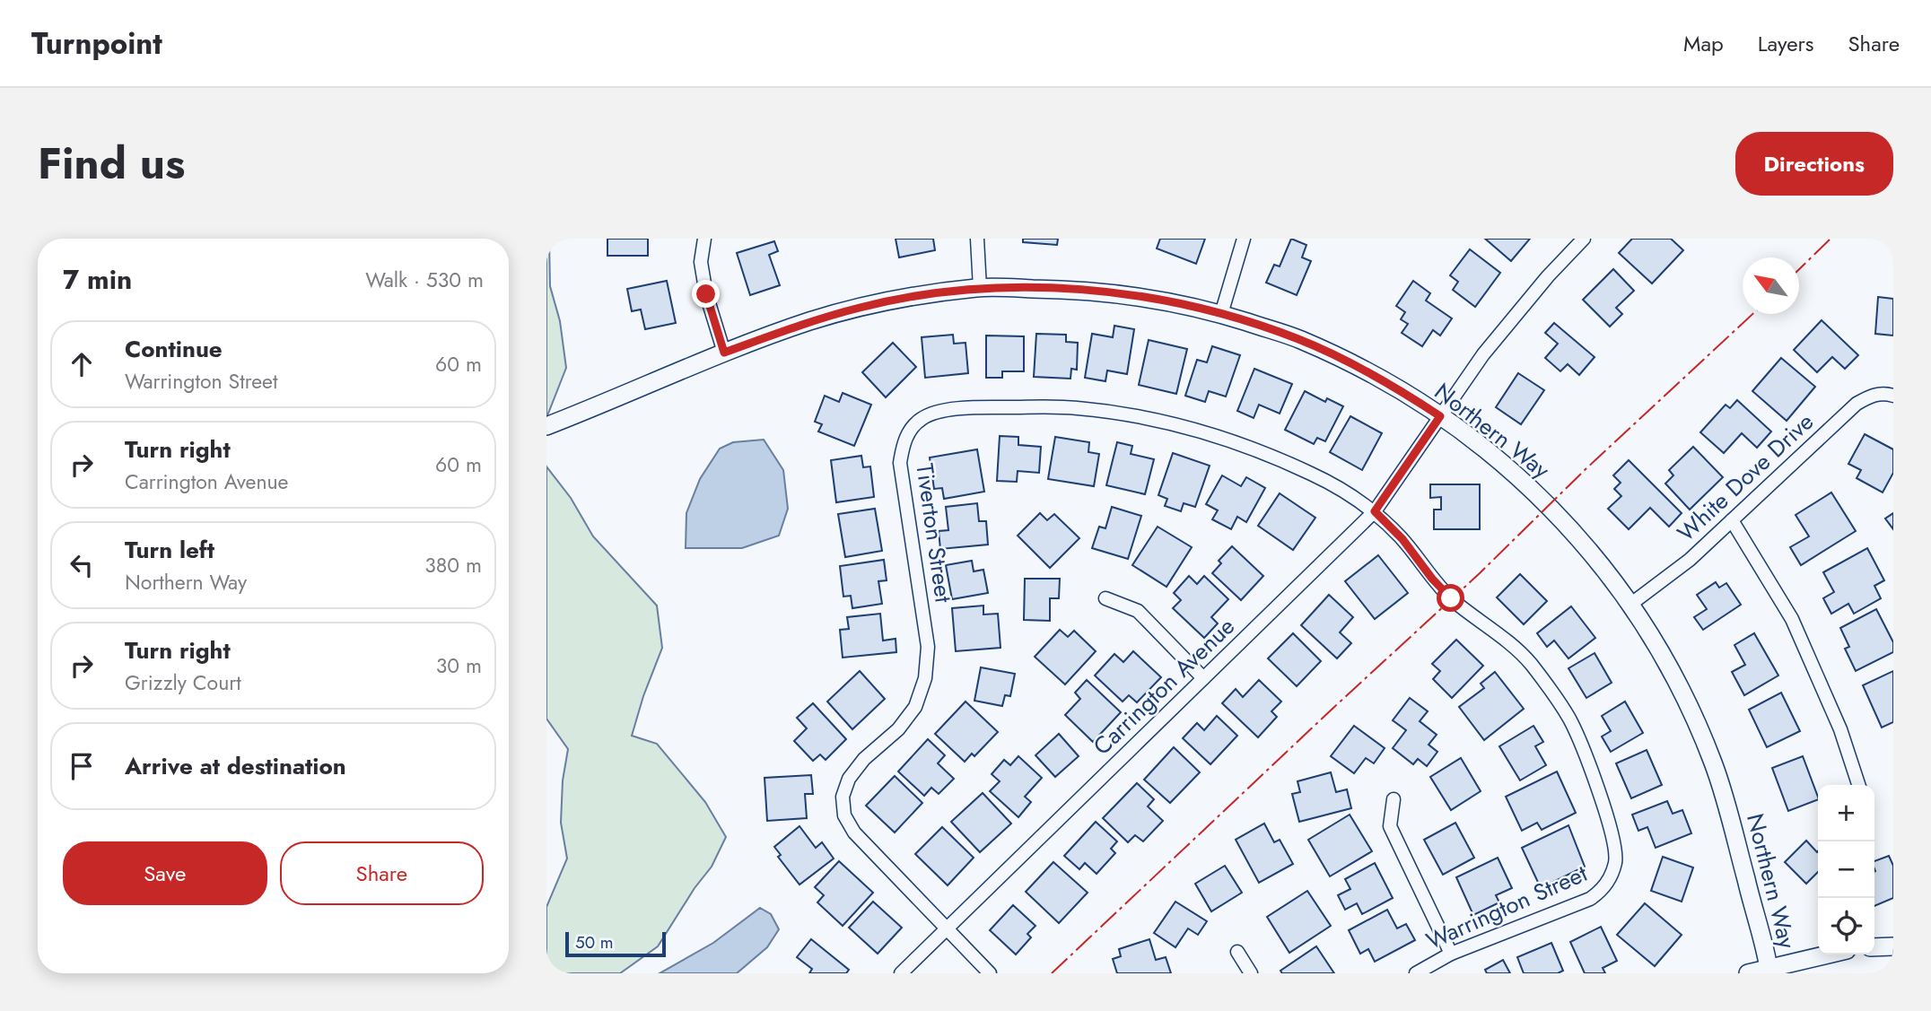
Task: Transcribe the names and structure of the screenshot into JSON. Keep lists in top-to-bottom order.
{
  "streets": {
    "street": [
      "Northern Way",
      "White Dove Drive",
      "Tiverton Street",
      "Carrington Avenue",
      "Warrington Street"
    ]
  },
  "crossings": [
    ["Northern Way", "White Dove Drive"],
    ["Northern Way", "Carrington Avenue"],
    ["Tiverton Street", "Carrington Avenue"],
    ["Tiverton Street", "Warrington Street"],
    ["Carrington Avenue", "Warrington Street"]
  ],
  "scale_bar": "50 m",
  "north": "top left",
  "page": {
    "header": "Turnpoint",
    "nav": ["Map", "Layers", "Share"],
    "title": "Find us",
    "buttons": [
      "Directions",
      ["Save", "Share"]
    ],
    "heading": ["7 min", "Walk · 530 m"],
    "list": [
      ["Continue", "Warrington Street", "60 m"],
      ["Turn right", "Carrington Avenue", "60 m"],
      ["Turn left", "Northern Way", "380 m"],
      ["Turn right", "Grizzly Court", "30 m"],
      "Arrive at destination"
    ],
    "map_buttons": ["+", "−"],
    "scale": "50 m"
  }
}
